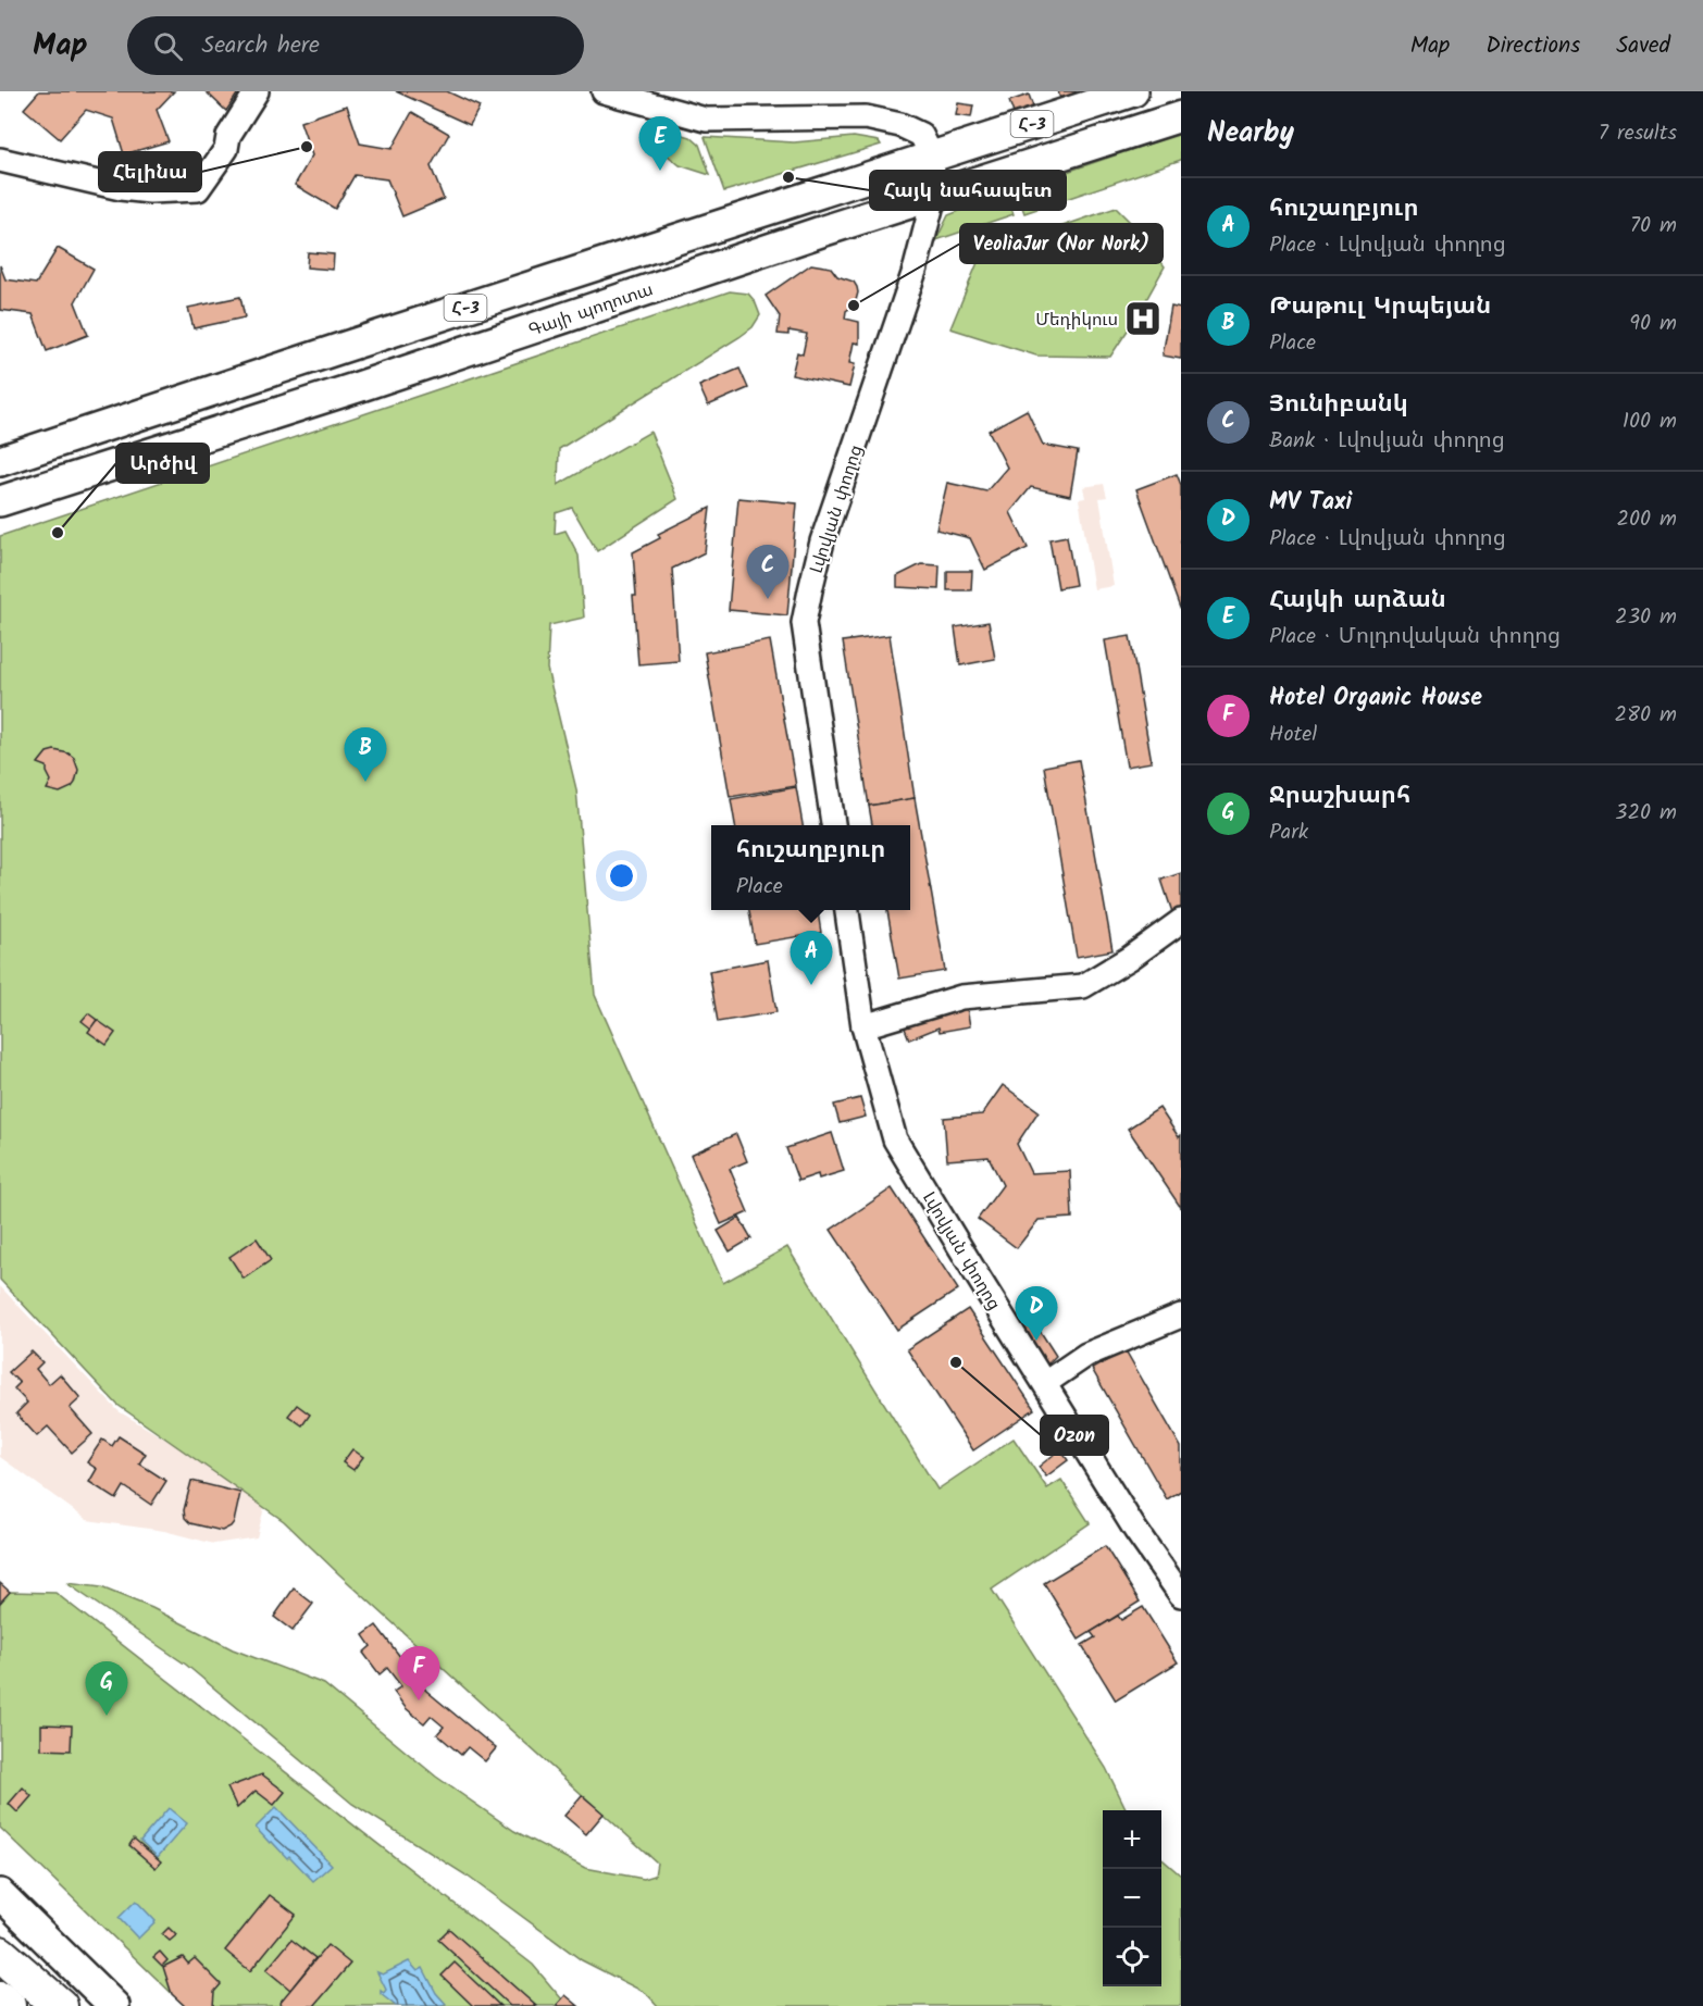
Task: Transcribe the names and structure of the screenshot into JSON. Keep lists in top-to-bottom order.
{
  "streets": {
    "main road": ["Հ-3", "Գայի պողոտա"],
    "street": ["Լվովյան փողոց"]
  },
  "crossings": [
    ["Հ-3", "Լվովյան փողոց"],
    ["Գայի պողոտա", "Լվովյան փողոց"]
  ],
  "places": {
    "other": [
      "Հելինա",
      "Հայկ նահապետ",
      "VeoliaJur (Nor Nork)",
      "Արծիվ",
      "Ozon"
    ],
    "hospital": ["Մեդիկուս"]
  },
  "page": {
    "header": "Map",
    "search": "Search here",
    "nav": ["Map", "Directions", "Saved"],
    "heading": ["Nearby", "7 results"],
    "pins": [
      "E",
      "C",
      "B",
      "A",
      "D",
      "F",
      "G"
    ],
    "list": [
      {
        "mark": "A",
        "name": "հուշաղբյուր",
        "note": "Place · Լվովյան փողոց",
        "value": "70 m"
      },
      {
        "mark": "B",
        "name": "Թաթուլ Կրպեյան",
        "note": "Place",
        "value": "90 m"
      },
      {
        "mark": "C",
        "name": "Յունիբանկ",
        "note": "Bank · Լվովյան փողոց",
        "value": "100 m"
      },
      {
        "mark": "D",
        "name": "MV Taxi",
        "note": "Place · Լվովյան փողոց",
        "value": "200 m"
      },
      {
        "mark": "E",
        "name": "Հայկի արձան",
        "note": "Place · Մոլդովական փողոց",
        "value": "230 m"
      },
      {
        "mark": "F",
        "name": "Hotel Organic House",
        "note": "Hotel",
        "value": "280 m"
      },
      {
        "mark": "G",
        "name": "Ջրաշխարհ",
        "note": "Park",
        "value": "320 m"
      }
    ],
    "popup": ["հուշաղբյուր", "Place"],
    "map_buttons": ["+", "−"]
  }
}
